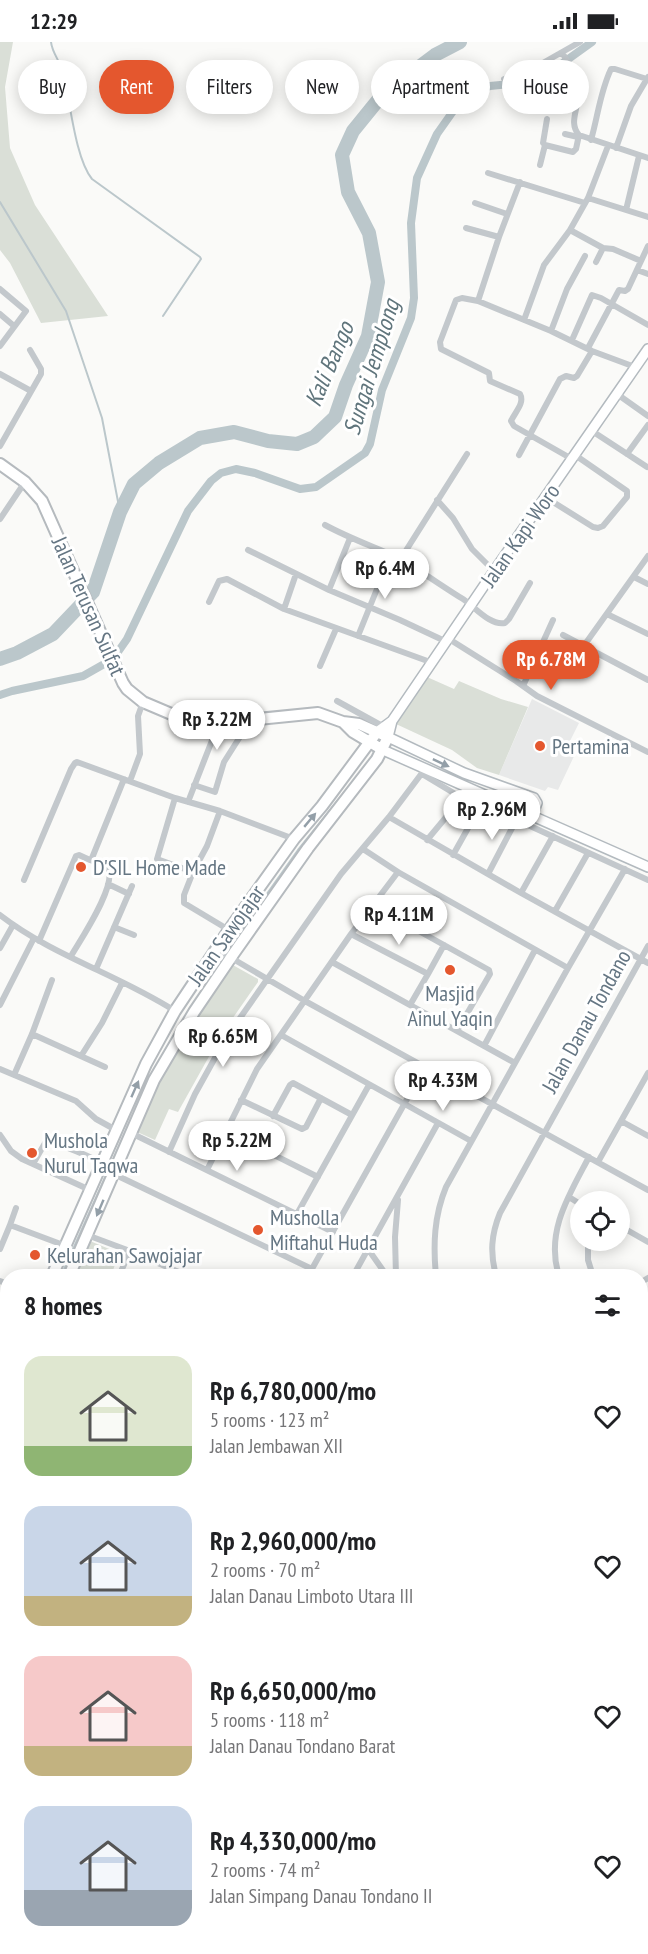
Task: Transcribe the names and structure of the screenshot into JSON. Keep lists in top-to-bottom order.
{
  "streets": {
    "main road": ["Jalan Kapi Woro", "Jalan Terusan Sulfat", "Jalan Sawojajar"],
    "street": ["Jalan Danau Tondano"]
  },
  "crossings": [
    ["Jalan Kapi Woro", "Jalan Terusan Sulfat"],
    ["Jalan Kapi Woro", "Jalan Sawojajar"],
    ["Jalan Terusan Sulfat", "Jalan Sawojajar"]
  ],
  "water": ["Kali Bango", "Sungai Jemplong"],
  "places": [
    "Pertamina",
    "D'SIL Home Made",
    "Masjid Ainul Yaqin",
    "Mushola Nurul Taqwa",
    "Musholla Miftahul Huda",
    "Kelurahan Sawojajar"
  ],
  "page": {
    "status": "12:29",
    "chip": [
      "Buy",
      "Rent",
      "Filters",
      "New",
      "Apartment",
      "House"
    ],
    "price": [
      "Rp 6.4M",
      "Rp 6.78M",
      "Rp 3.22M",
      "Rp 2.96M",
      "Rp 4.11M",
      "Rp 6.65M",
      "Rp 4.33M",
      "Rp 5.22M"
    ],
    "heading": "8 homes",
    "list": [
      {
        "name": "Rp 6,780,000/mo",
        "note": "5 rooms · 123 m² · Jalan Jembawan XII"
      },
      {
        "name": "Rp 2,960,000/mo",
        "note": "2 rooms · 70 m² · Jalan Danau Limboto Utara III"
      },
      {
        "name": "Rp 6,650,000/mo",
        "note": "5 rooms · 118 m² · Jalan Danau Tondano Barat"
      },
      {
        "name": "Rp 4,330,000/mo",
        "note": "2 rooms · 74 m² · Jalan Simpang Danau Tondano II"
      }
    ]
  }
}
